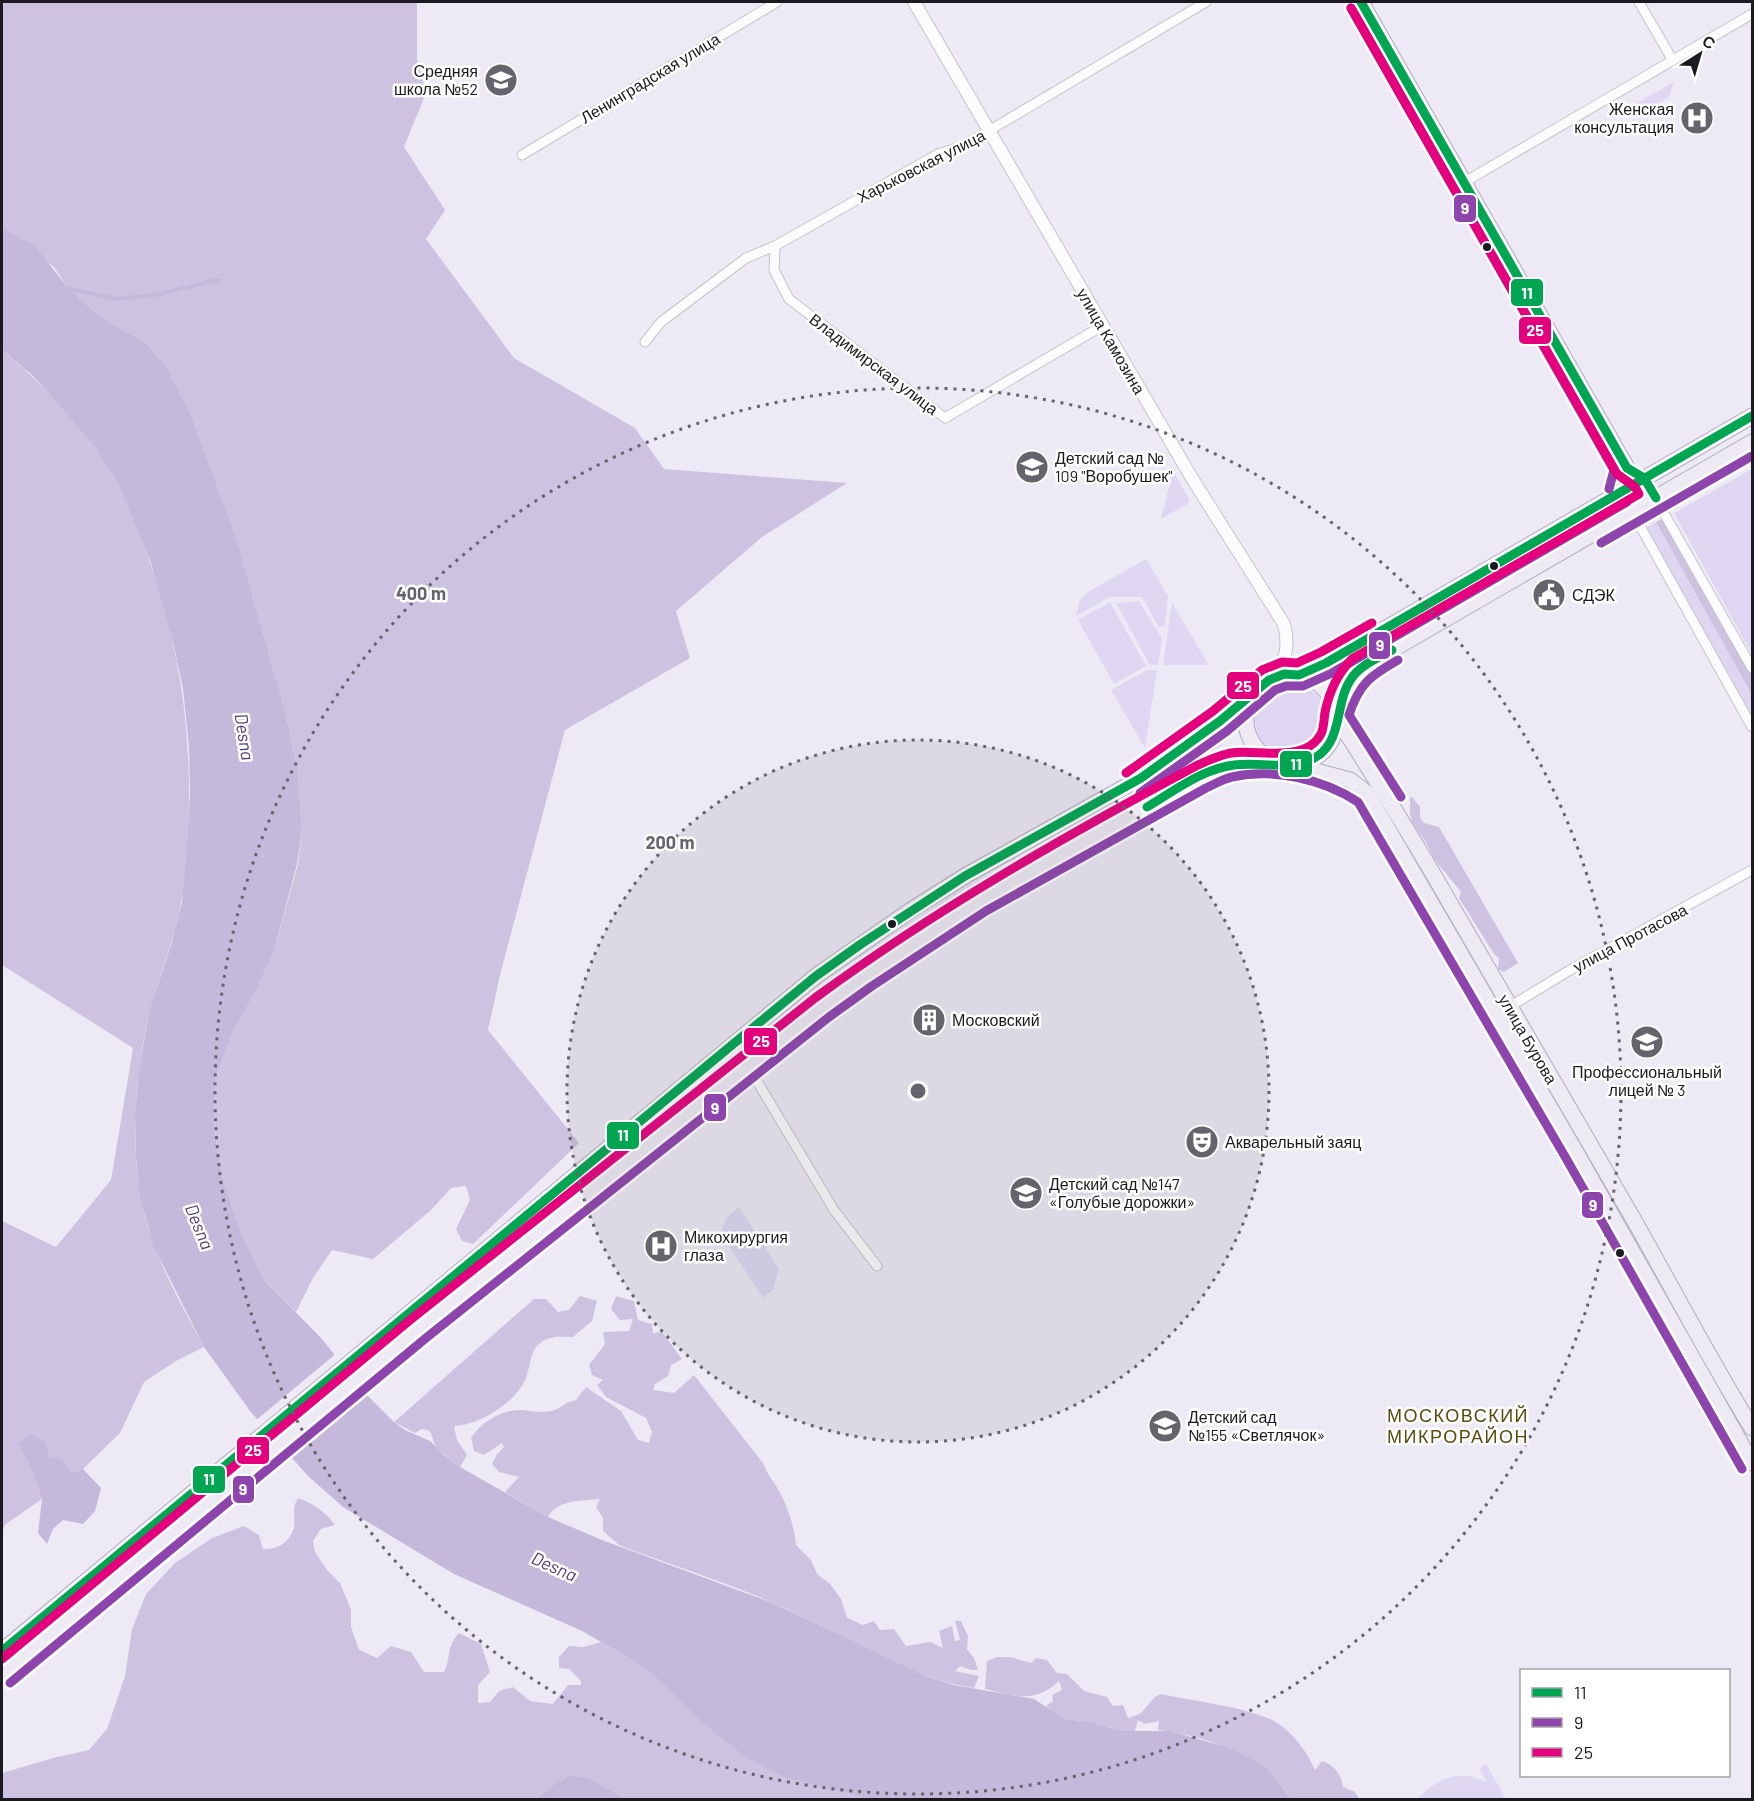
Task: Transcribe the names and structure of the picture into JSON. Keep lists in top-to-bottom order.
{
  "streets": {
    "main road": ["улица Бурова"],
    "street": [
      "Ленинградская улица",
      "Харьковская улица",
      "улица Камозина",
      "Владимирская улица",
      "улица Протасова"
    ]
  },
  "crossings": [
    ["Харьковская улица", "улица Камозина"],
    ["Харьковская улица", "Владимирская улица"],
    ["улица Камозина", "Владимирская улица"],
    ["улица Камозина", "улица Бурова"],
    ["улица Протасова", "улица Бурова"]
  ],
  "districts": ["МОСКОВСКИЙ МИКРОРАЙОН"],
  "water": ["Desna"],
  "places": {
    "school or university": [
      "Средняя школа №52",
      "Детский сад № 109 \"Воробушек\"",
      "Профессиональный лицей № 3",
      "Детский сад №147 «Голубые дорожки»",
      "Детский сад №155 «Светлячок»"
    ],
    "hospital": ["Женская консультация", "Микохирургия глаза"],
    "public building": ["СДЭК"],
    "building": ["Московский"],
    "theatre": ["Акварельный заяц"]
  },
  "lines": ["transit line 11", "transit line 9", "transit line 25"],
  "legend": ["11", "9", "25"],
  "north": "top right",
  "rings": ["400 m", "200 m"]
}
